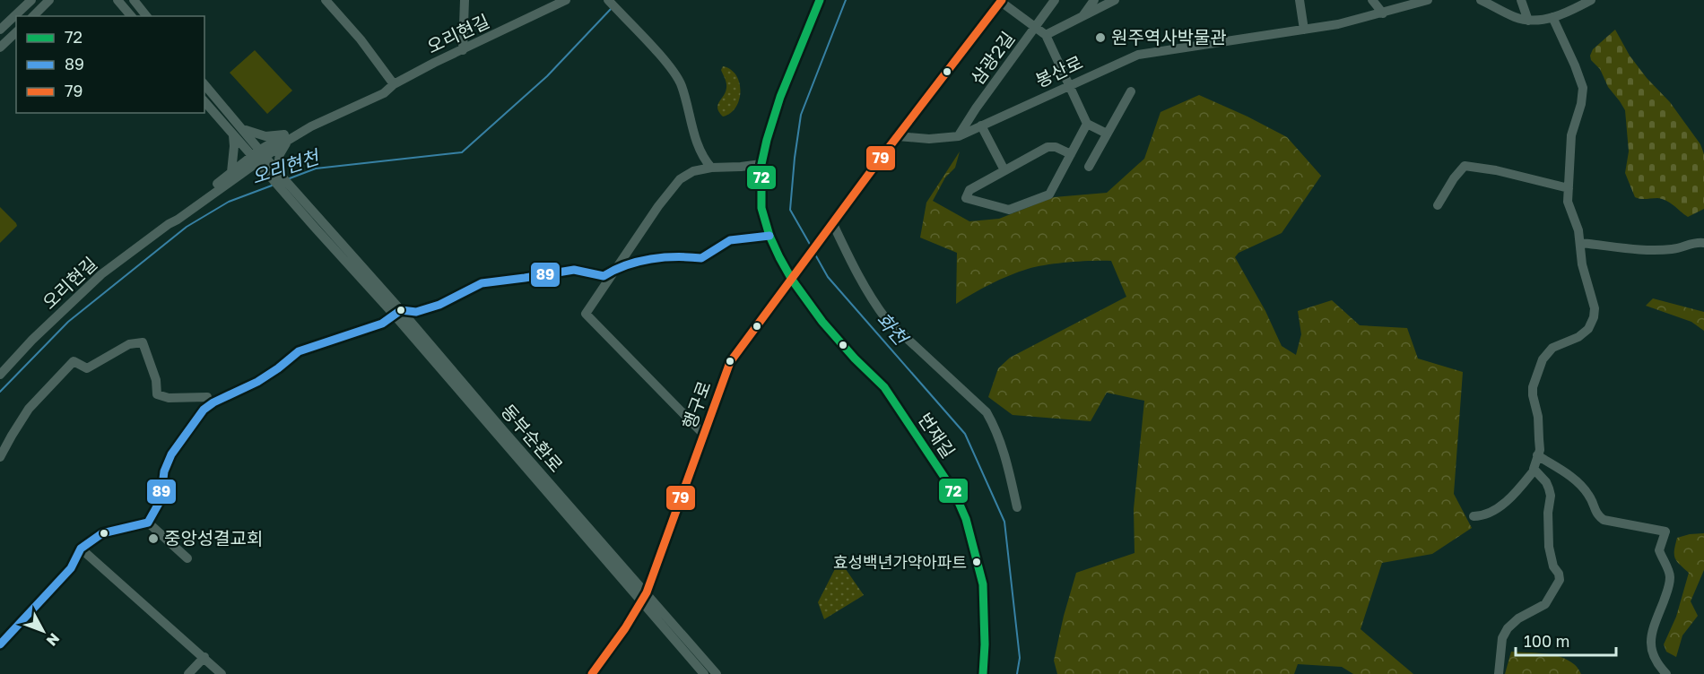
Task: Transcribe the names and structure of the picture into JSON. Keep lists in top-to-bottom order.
{
  "streets": {
    "street": [
      "오리현길",
      "삼광2길",
      "봉산로",
      "행구로",
      "번재길",
      "동부순환로"
    ]
  },
  "crossings": [
    ["삼광2길", "봉산로"],
    ["행구로", "번재길"],
    ["행구로", "동부순환로"]
  ],
  "water": ["오리현천", "화천"],
  "places": ["원주역사박물관", "중앙성결교회", "효성백년가약아파트"],
  "lines": ["transit line 72", "transit line 79", "transit line 89"],
  "legend": ["72", "89", "79"],
  "scale_bar": "100 m",
  "north": "bottom right"
}
